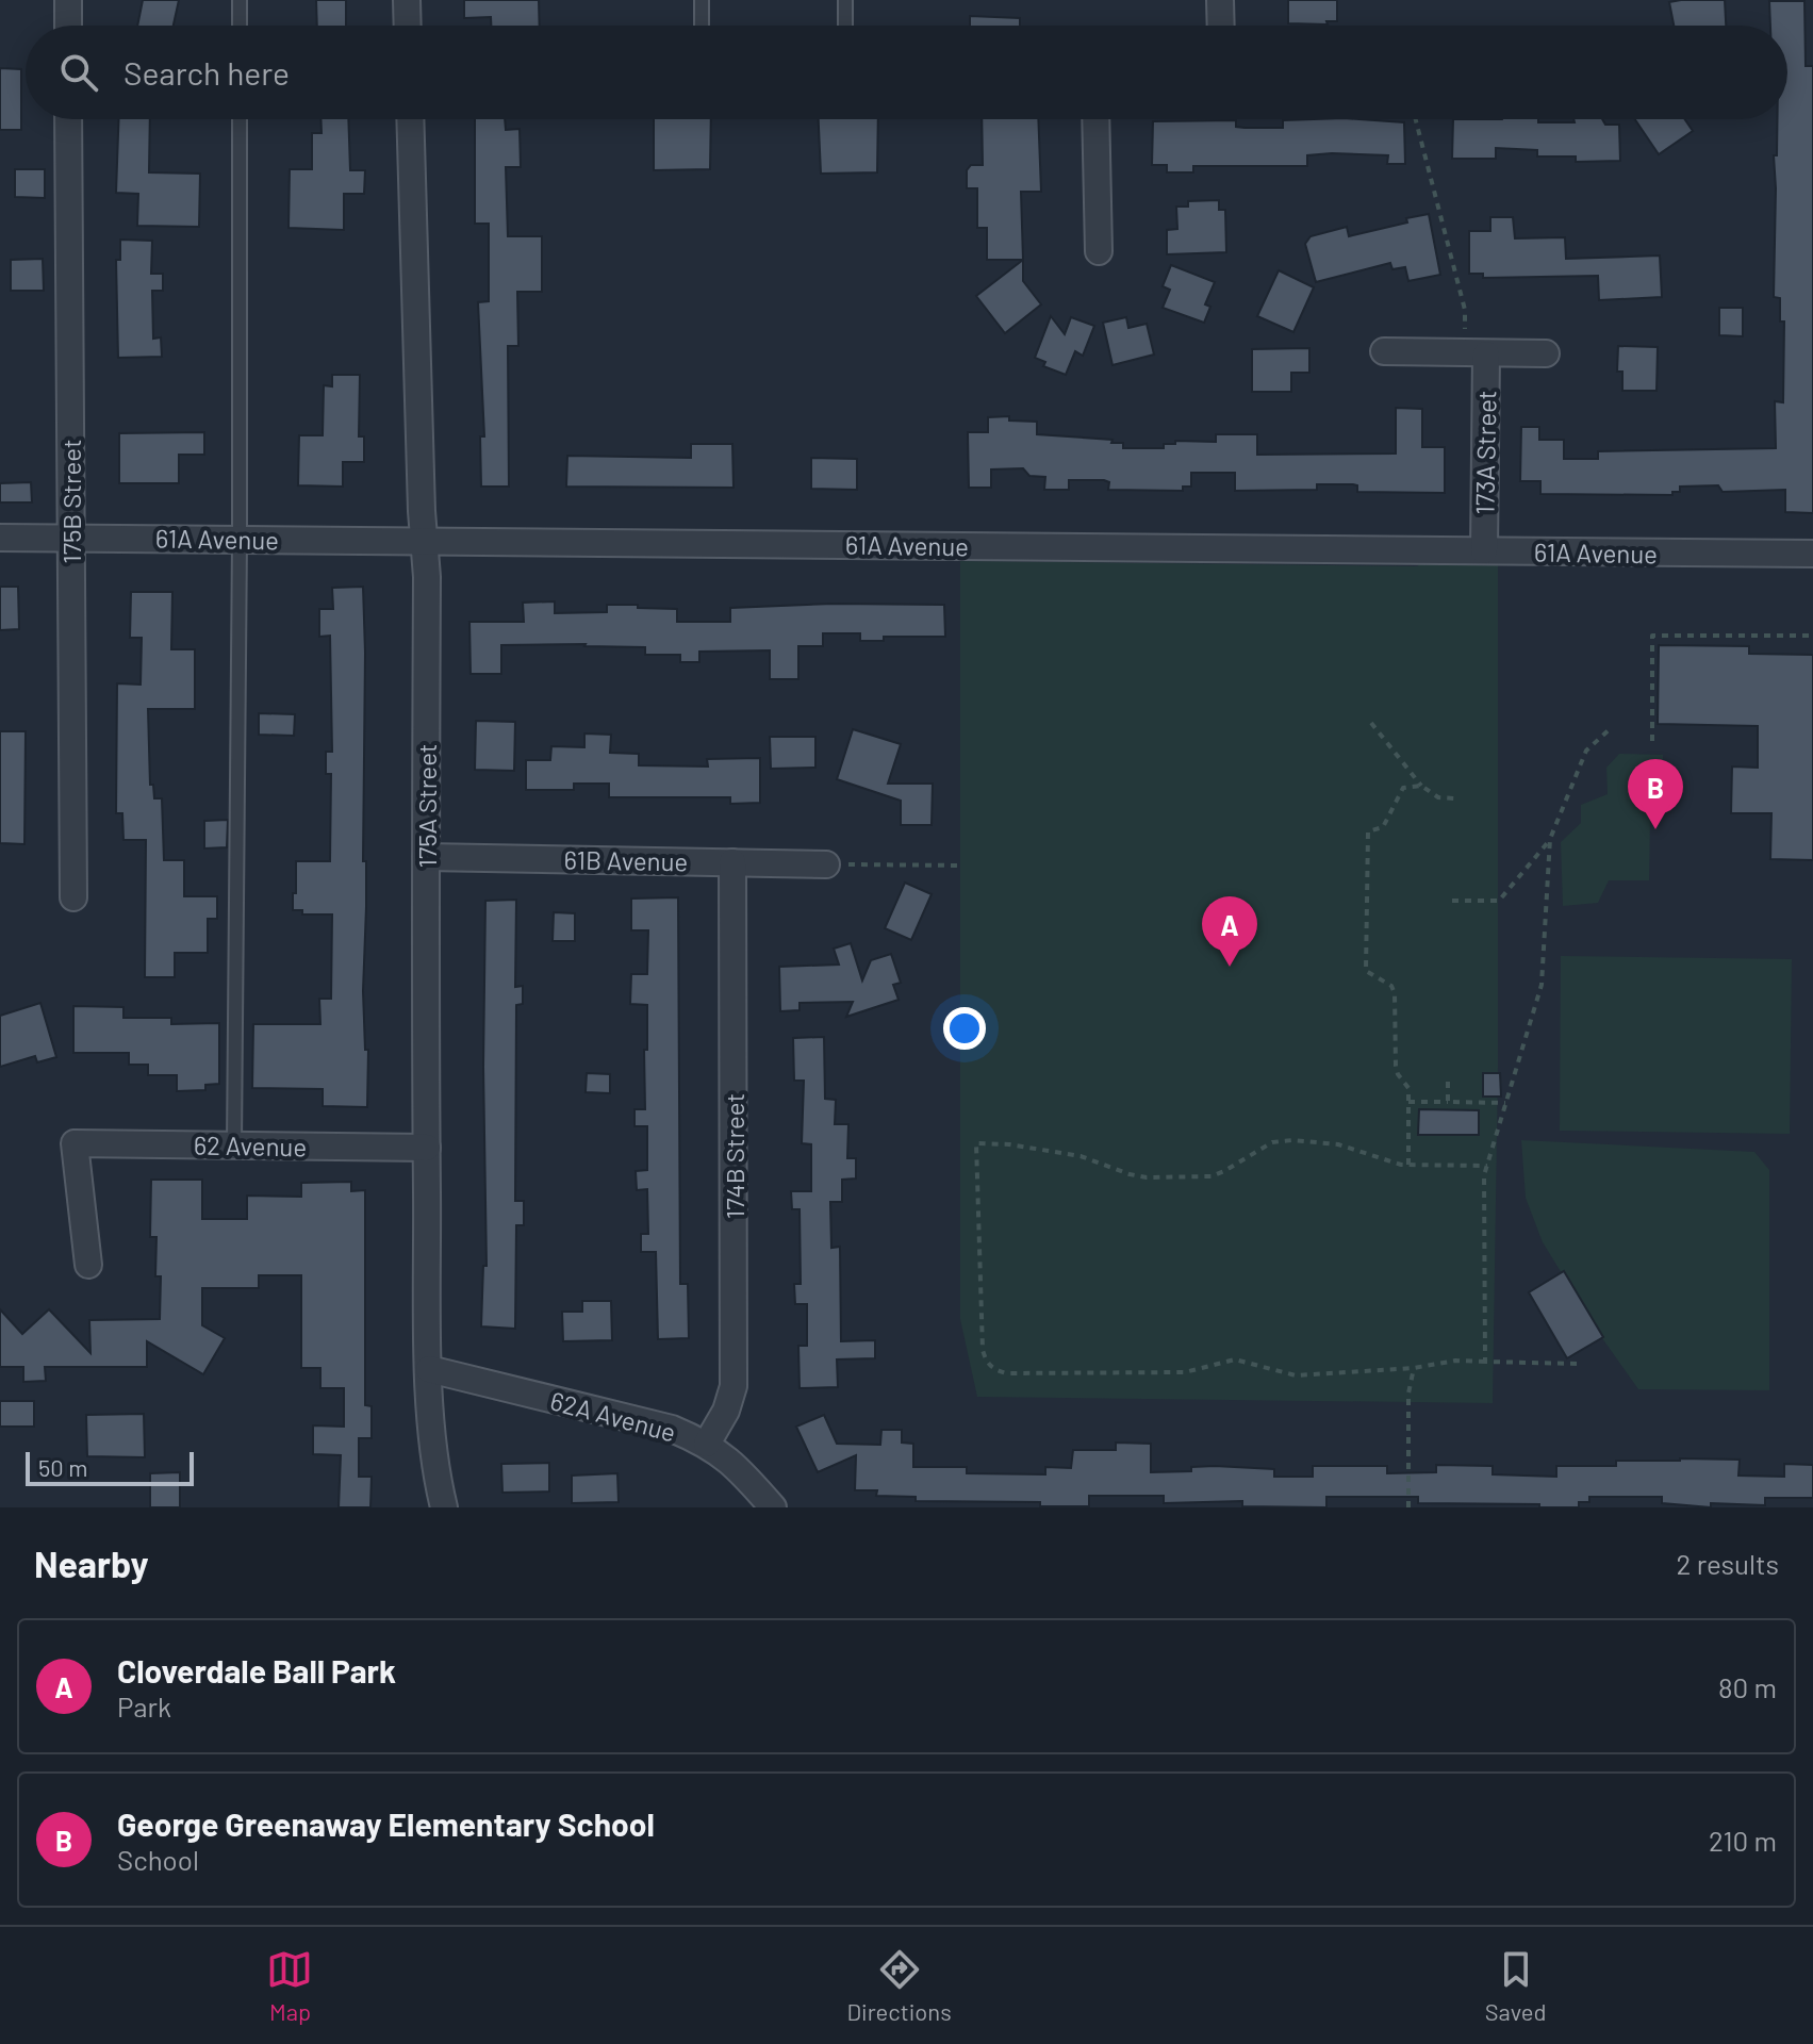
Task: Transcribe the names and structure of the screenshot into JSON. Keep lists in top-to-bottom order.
{
  "streets": {
    "street": [
      "173A Street",
      "175B Street",
      "61A Avenue",
      "175A Street",
      "61B Avenue",
      "62 Avenue",
      "174B Street",
      "62A Avenue"
    ]
  },
  "crossings": [
    ["173A Street", "61A Avenue"],
    ["175B Street", "61A Avenue"],
    ["61A Avenue", "175A Street"],
    ["175A Street", "61B Avenue"],
    ["175A Street", "62 Avenue"],
    ["175A Street", "62A Avenue"],
    ["61B Avenue", "174B Street"],
    ["174B Street", "62A Avenue"]
  ],
  "scale_bar": "50 m",
  "page": {
    "search": "Search here",
    "pins": ["B", "A"],
    "scale": "50 m",
    "heading": ["Nearby", "2 results"],
    "list": [
      {
        "mark": "A",
        "name": "Cloverdale Ball Park",
        "note": "Park",
        "value": "80 m"
      },
      {
        "mark": "B",
        "name": "George Greenaway Elementary School",
        "note": "School",
        "value": "210 m"
      }
    ],
    "nav": ["Map", "Directions", "Saved"]
  }
}
